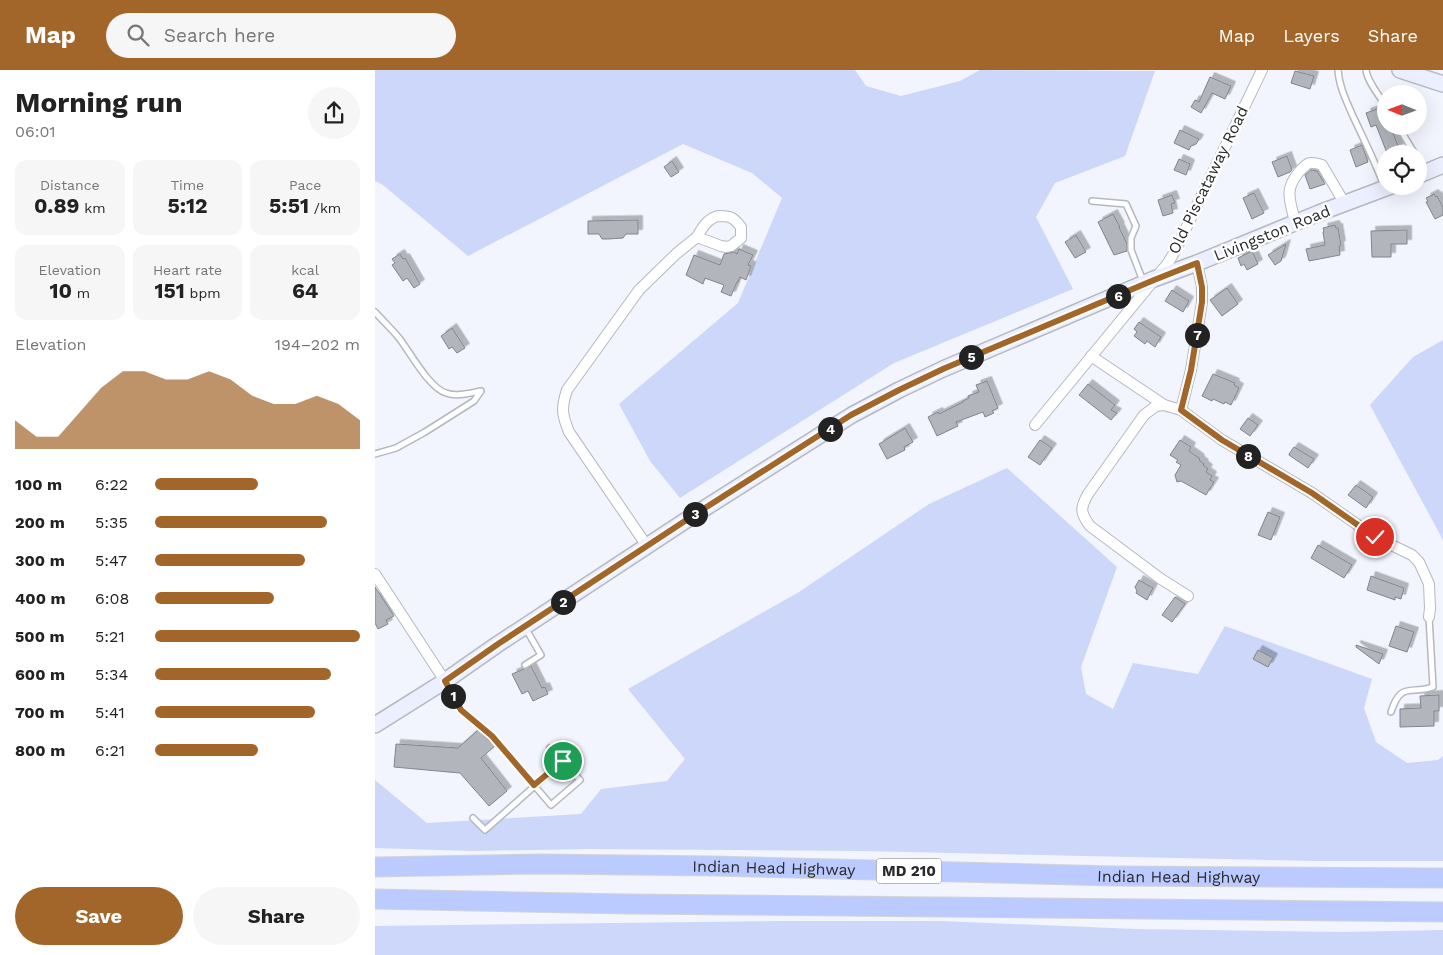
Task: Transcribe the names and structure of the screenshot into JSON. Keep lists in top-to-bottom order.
{
  "streets": {
    "highway": ["Indian Head Highway", "MD 210"],
    "main road": ["Livingston Road"],
    "street": ["Old Piscataway Road"]
  },
  "crossings": [
    ["Old Piscataway Road", "Livingston Road"]
  ],
  "north": "left",
  "page": {
    "header": "Map",
    "search": "Search here",
    "nav": ["Map", "Layers", "Share"],
    "heading": ["Morning run", "06:01"],
    "stats": [
      ["Distance", "0.89 km"],
      ["Time", "5:12"],
      ["Pace", "5:51 /km"],
      ["Elevation", "10 m"],
      ["Heart rate", "151 bpm"],
      ["kcal", "64"]
    ],
    "pins": [
      "6",
      "7",
      "5",
      "4",
      "8",
      "3",
      "2",
      "1"
    ],
    "chart": ["Elevation", "194–202 m"],
    "list": [
      {
        "name": "100 m",
        "note": "6:22"
      },
      {
        "name": "200 m",
        "note": "5:35"
      },
      {
        "name": "300 m",
        "note": "5:47"
      },
      {
        "name": "400 m",
        "note": "6:08"
      },
      {
        "name": "500 m",
        "note": "5:21"
      },
      {
        "name": "600 m",
        "note": "5:34"
      },
      {
        "name": "700 m",
        "note": "5:41"
      },
      {
        "name": "800 m",
        "note": "6:21"
      }
    ],
    "buttons": ["Save", "Share"]
  }
}
